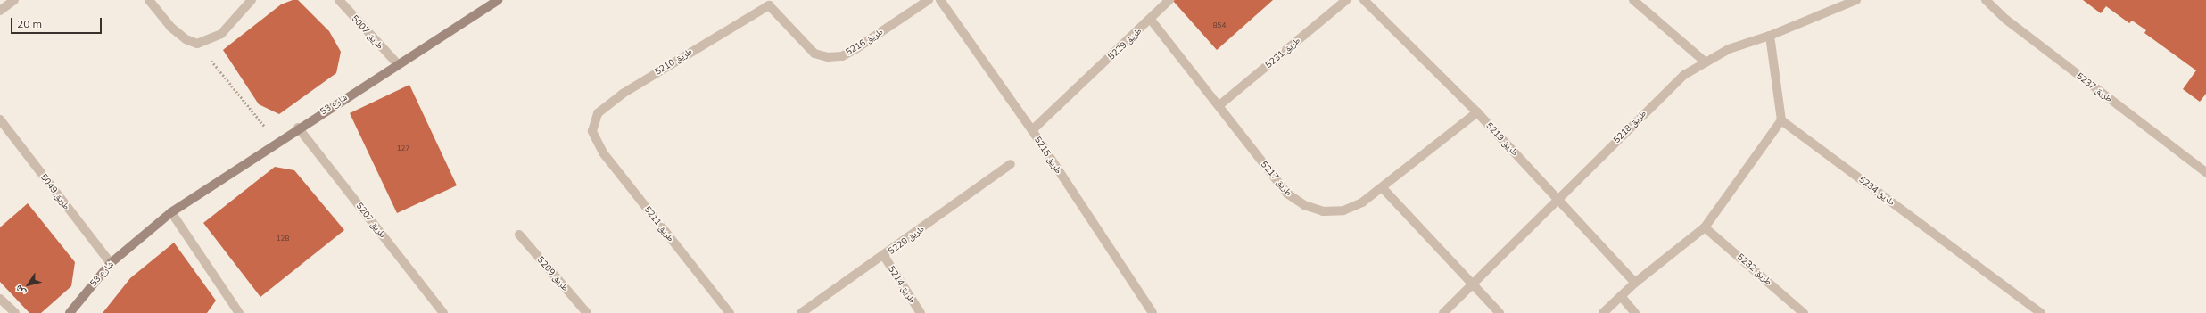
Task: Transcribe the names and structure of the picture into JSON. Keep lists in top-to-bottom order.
{
  "streets": {
    "street": [
      "طريق 5007",
      "طريق 5216",
      "طريق 5229",
      "طريق 5231",
      "طريق 5210",
      "طريق 5237",
      "شارع 53",
      "طريق 5218",
      "طريق 5219",
      "طريق 5215",
      "طريق 5217",
      "طريق 5234",
      "طريق 5049",
      "طريق 5207",
      "طريق 5211",
      "طريق 5232",
      "طريق 5209",
      "طريق 5214"
    ]
  },
  "crossings": [
    ["طريق 5007", "شارع 53"],
    ["طريق 5216", "طريق 5210"],
    ["طريق 5229", "طريق 5215"],
    ["طريق 5229", "طريق 5217"],
    ["طريق 5229", "طريق 5214"],
    ["طريق 5231", "طريق 5217"],
    ["طريق 5210", "طريق 5211"],
    ["شارع 53", "طريق 5049"],
    ["شارع 53", "طريق 5207"],
    ["طريق 5218", "طريق 5219"],
    ["طريق 5219", "طريق 5217"]
  ],
  "house_numbers": ["854", "127", "128"],
  "scale_bar": "20 m",
  "north": "bottom left"
}
